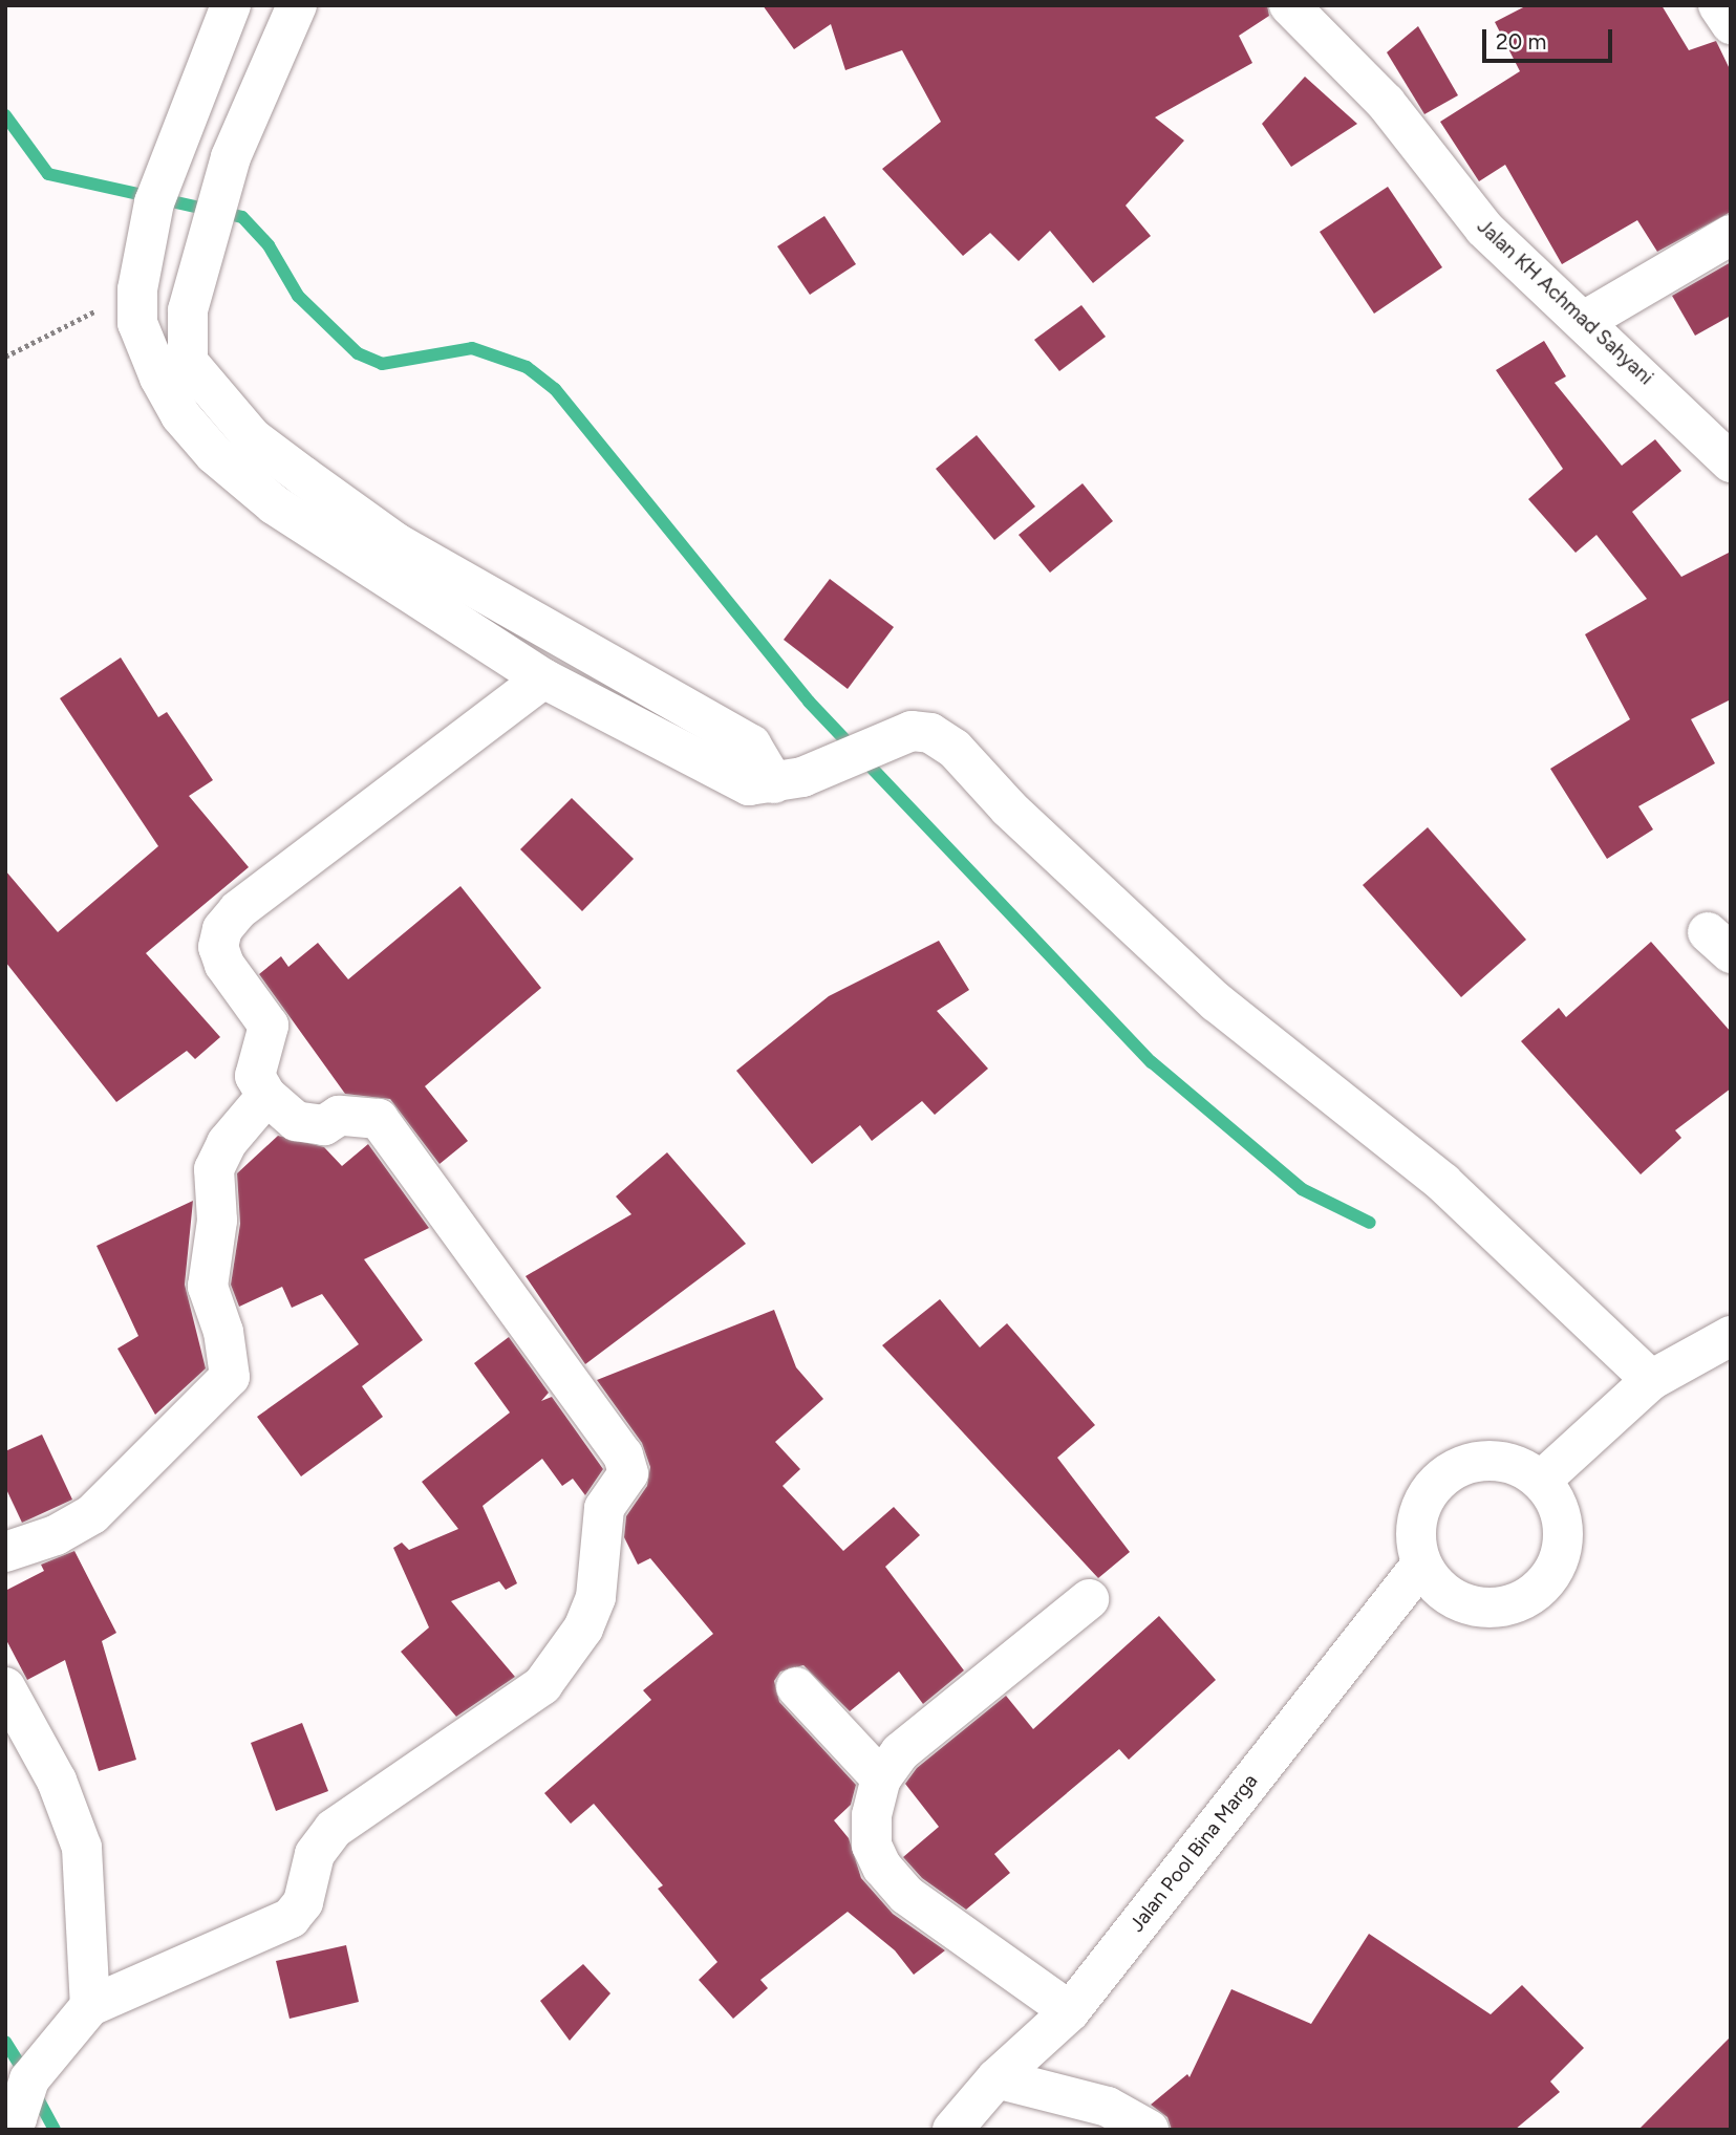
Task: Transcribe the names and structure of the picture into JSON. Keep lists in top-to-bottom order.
{
  "streets": {
    "street": ["Jalan KH Achmad Sahyani", "Jalan Pool Bina Marga"]
  },
  "scale_bar": "20 m"
}
